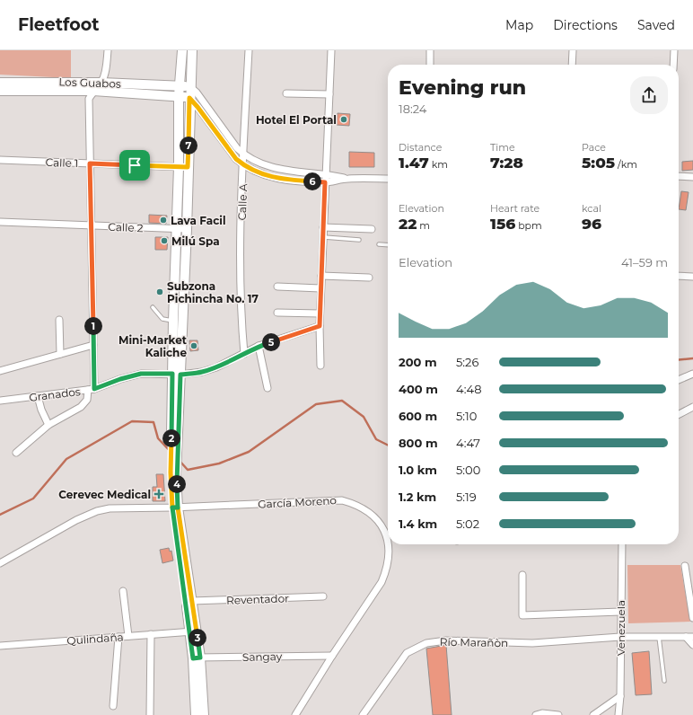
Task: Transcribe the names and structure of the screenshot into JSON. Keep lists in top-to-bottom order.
{
  "streets": {
    "main road": ["Los Guabos"],
    "street": [
      "Calle 1",
      "Calle A",
      "Calle 2",
      "Granados",
      "García Moreno",
      "Reventador",
      "Venezuela",
      "Qulindaña",
      "Río Marañòn",
      "Sangay"
    ]
  },
  "crossings": [
    ["Calle A", "Granados"],
    ["García Moreno", "Sangay"],
    ["Venezuela", "Río Marañòn"]
  ],
  "places": {
    "other": [
      "Hotel El Portal",
      "Lava Facil",
      "Milú Spa",
      "Subzona Pichincha No. 17",
      "Mini-Market Kaliche"
    ],
    "health": ["Cerevec Medical"]
  },
  "page": {
    "header": "Fleetfoot",
    "nav": ["Map", "Directions", "Saved"],
    "heading": ["Evening run", "18:24"],
    "stats": [
      ["Distance", "1.47 km"],
      ["Time", "7:28"],
      ["Pace", "5:05 /km"],
      ["Elevation", "22 m"],
      ["Heart rate", "156 bpm"],
      ["kcal", "96"]
    ],
    "pins": [
      "7",
      "6",
      "1",
      "5",
      "2",
      "4",
      "3"
    ],
    "chart": ["Elevation", "41–59 m"],
    "list": [
      {
        "name": "200 m",
        "note": "5:26"
      },
      {
        "name": "400 m",
        "note": "4:48"
      },
      {
        "name": "600 m",
        "note": "5:10"
      },
      {
        "name": "800 m",
        "note": "4:47"
      },
      {
        "name": "1.0 km",
        "note": "5:00"
      },
      {
        "name": "1.2 km",
        "note": "5:19"
      },
      {
        "name": "1.4 km",
        "note": "5:02"
      }
    ]
  }
}
